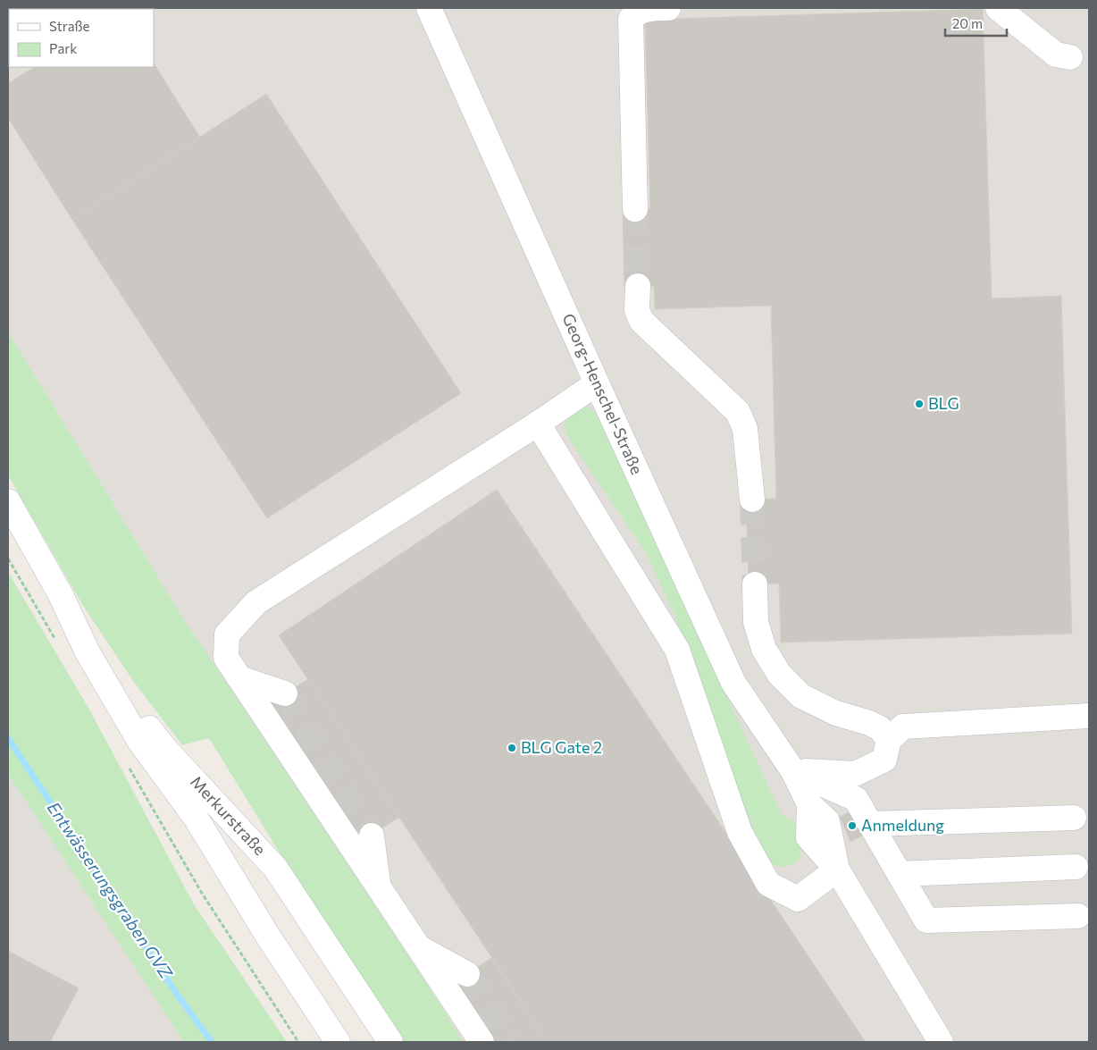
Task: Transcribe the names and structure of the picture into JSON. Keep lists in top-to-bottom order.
{
  "streets": {
    "street": ["Georg-Henschel-Straße", "Merkurstraße"]
  },
  "water": ["Entwässerungsgraben GVZ"],
  "places": ["BLG", "BLG Gate 2", "Anmeldung"],
  "legend": ["Straße", "Park"],
  "scale_bar": "20 m"
}
